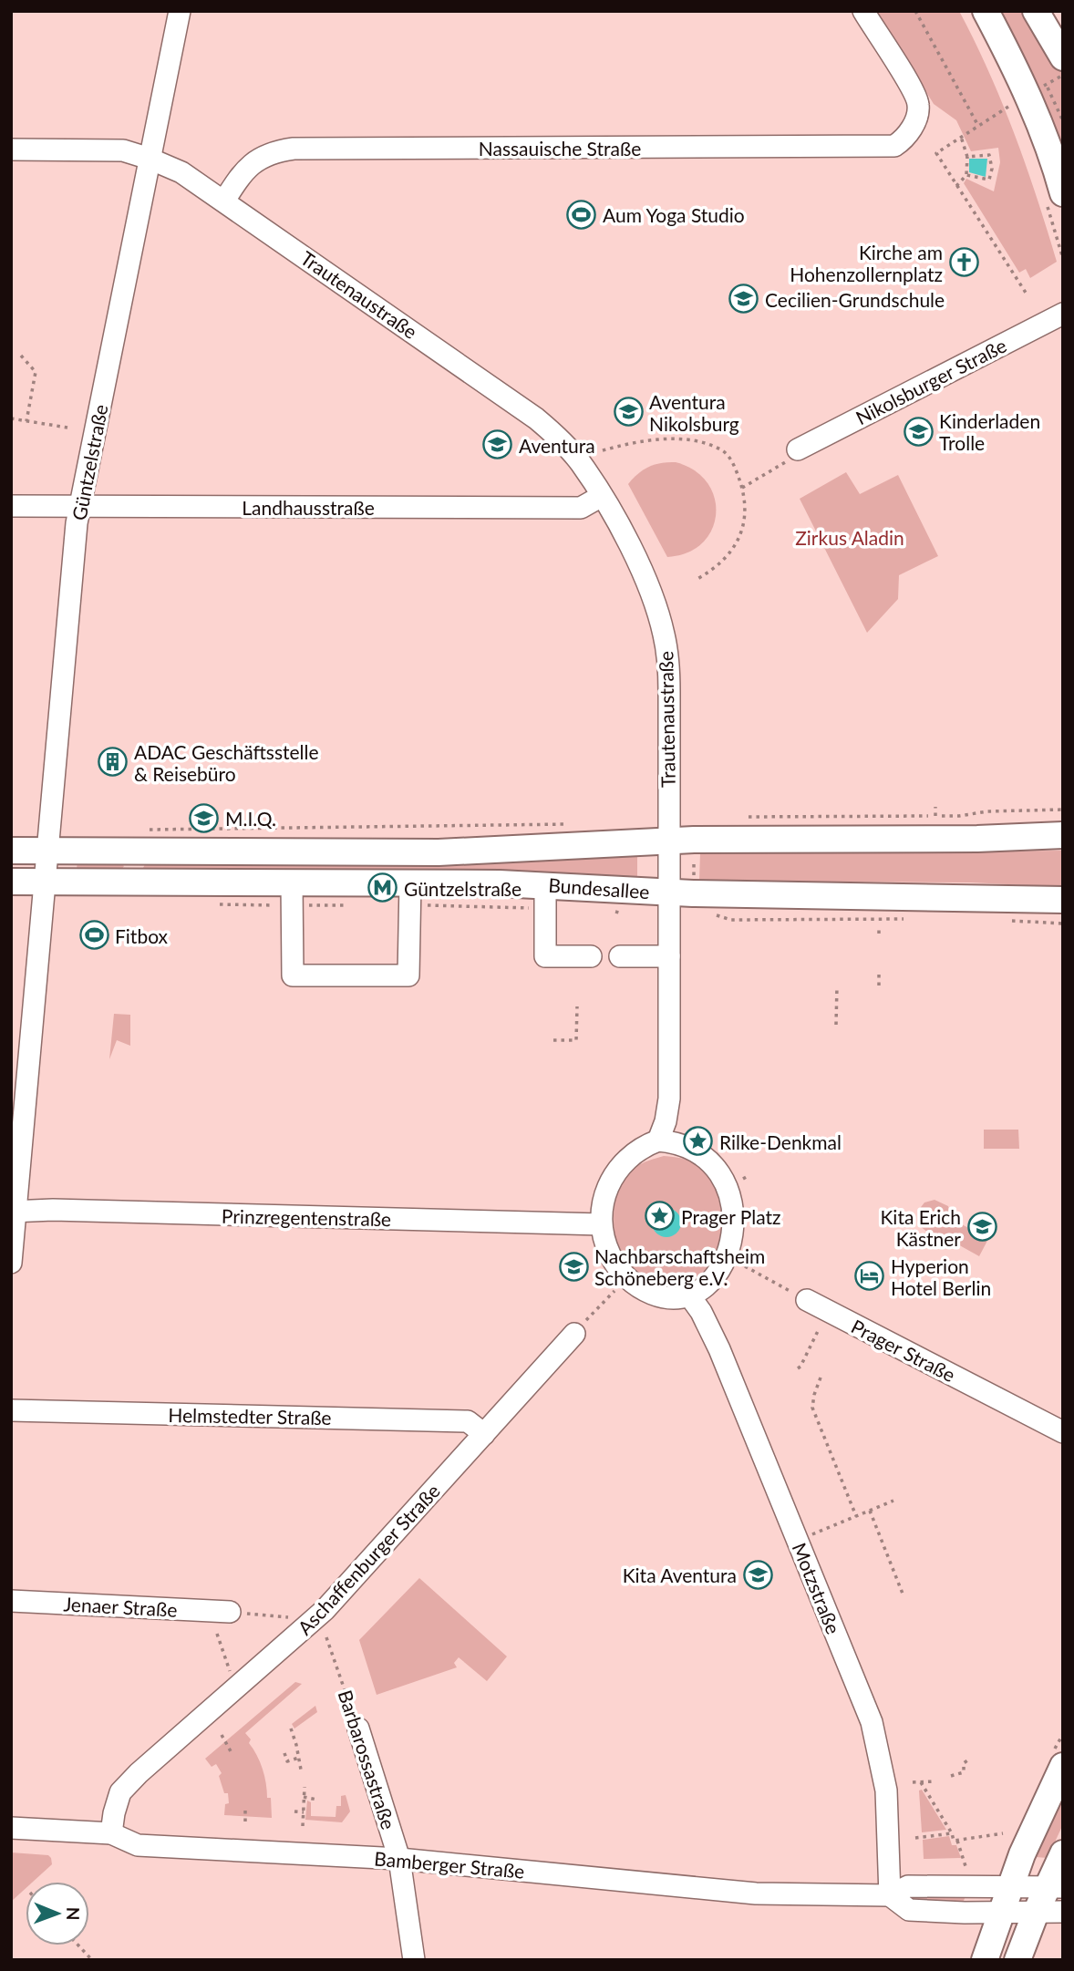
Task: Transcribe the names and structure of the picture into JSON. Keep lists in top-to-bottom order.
{
  "streets": {
    "main road": ["Bundesallee"],
    "street": [
      "Nassauische Straße",
      "Trautenaustraße",
      "Nikolsburger Straße",
      "Güntzelstraße",
      "Landhausstraße",
      "Prinzregentenstraße",
      "Prager Straße",
      "Helmstedter Straße",
      "Aschaffenburger Straße",
      "Motzstraße",
      "Jenaer Straße",
      "Barbarossastraße",
      "Bamberger Straße"
    ]
  },
  "crossings": [
    ["Nassauische Straße", "Trautenaustraße"],
    ["Trautenaustraße", "Güntzelstraße"],
    ["Trautenaustraße", "Landhausstraße"],
    ["Trautenaustraße", "Bundesallee"],
    ["Trautenaustraße", "Prinzregentenstraße"],
    ["Trautenaustraße", "Motzstraße"],
    ["Güntzelstraße", "Landhausstraße"],
    ["Güntzelstraße", "Bundesallee"],
    ["Güntzelstraße", "Prinzregentenstraße"],
    ["Prinzregentenstraße", "Motzstraße"],
    ["Helmstedter Straße", "Aschaffenburger Straße"],
    ["Aschaffenburger Straße", "Bamberger Straße"],
    ["Motzstraße", "Bamberger Straße"],
    ["Barbarossastraße", "Bamberger Straße"]
  ],
  "parks": ["Zirkus Aladin"],
  "places": {
    "sports": ["Aum Yoga Studio", "Fitbox"],
    "church": ["Kirche am Hohenzollernplatz"],
    "school or university": [
      "Cecilien-Grundschule",
      "Aventura Nikolsburg",
      "Kinderladen Trolle",
      "Aventura",
      "M.I.Q.",
      "Kita Erich Kästner",
      "Nachbarschaftsheim Schöneberg e.V.",
      "Kita Aventura"
    ],
    "building": ["ADAC Geschäftsstelle & Reisebüro"],
    "metro station": ["Güntzelstraße"],
    "place": ["Rilke-Denkmal", "Prager Platz"],
    "hotel": ["Hyperion Hotel Berlin"]
  },
  "north": "right"
}
